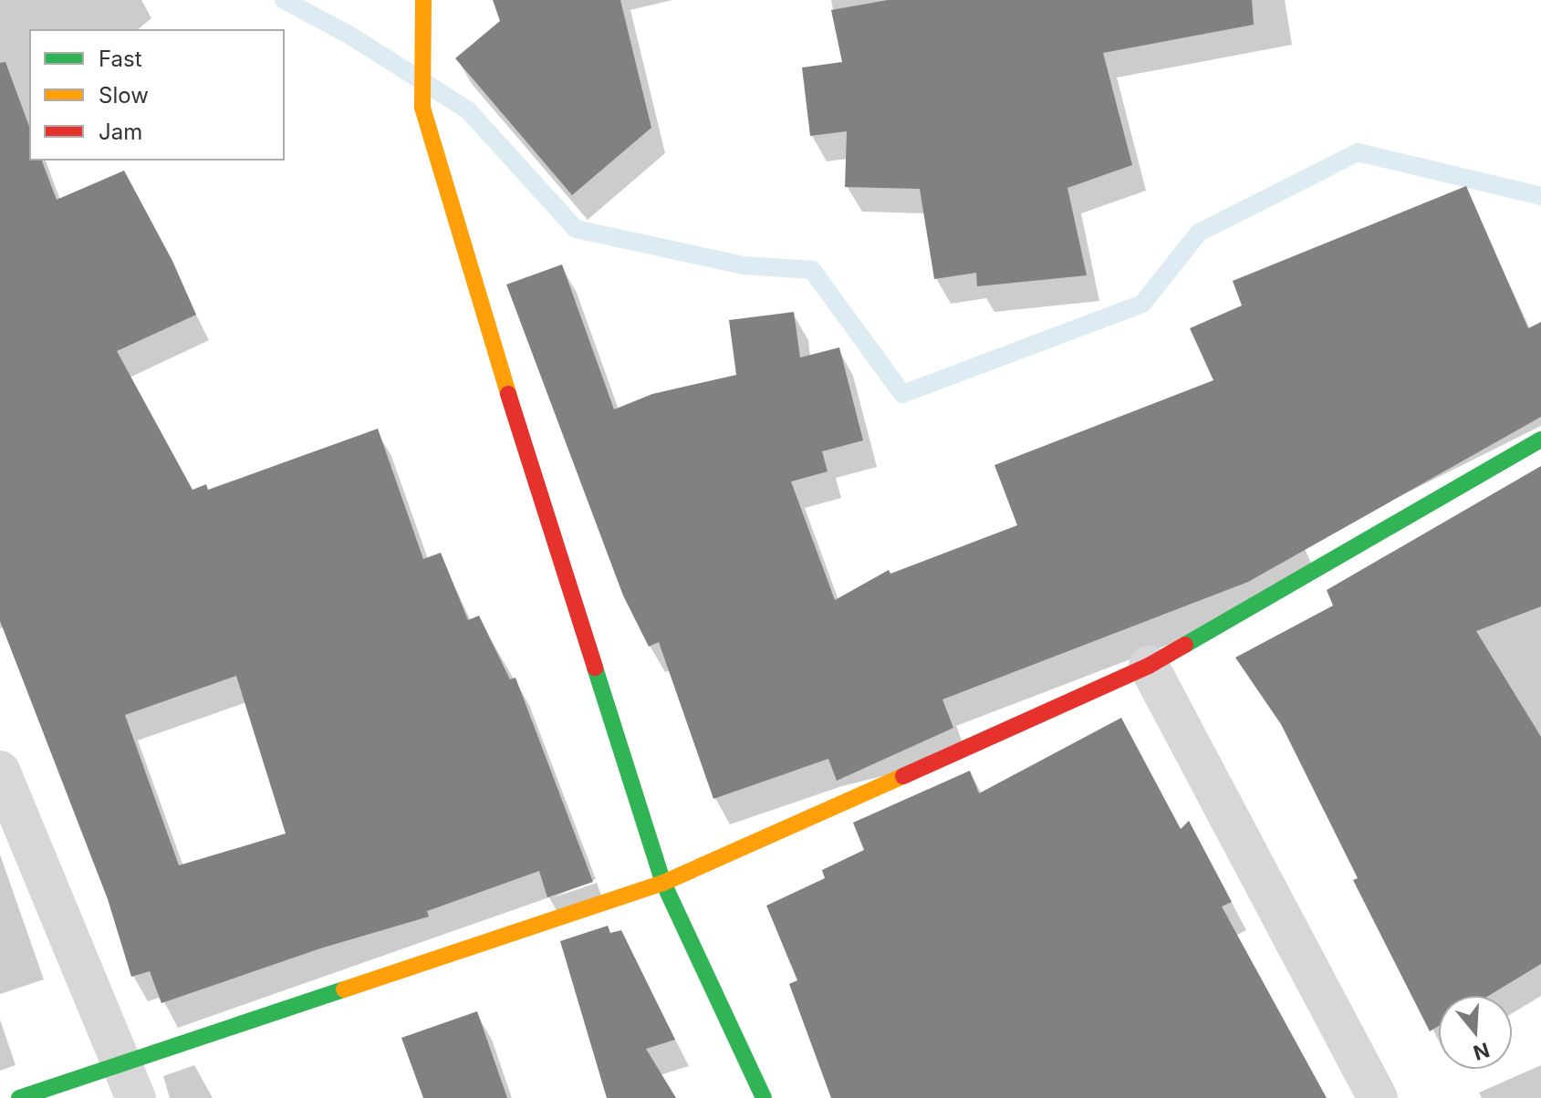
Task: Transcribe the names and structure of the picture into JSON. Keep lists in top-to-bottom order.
{
  "legend": ["Fast", "Slow", "Jam"],
  "north": "bottom"
}
